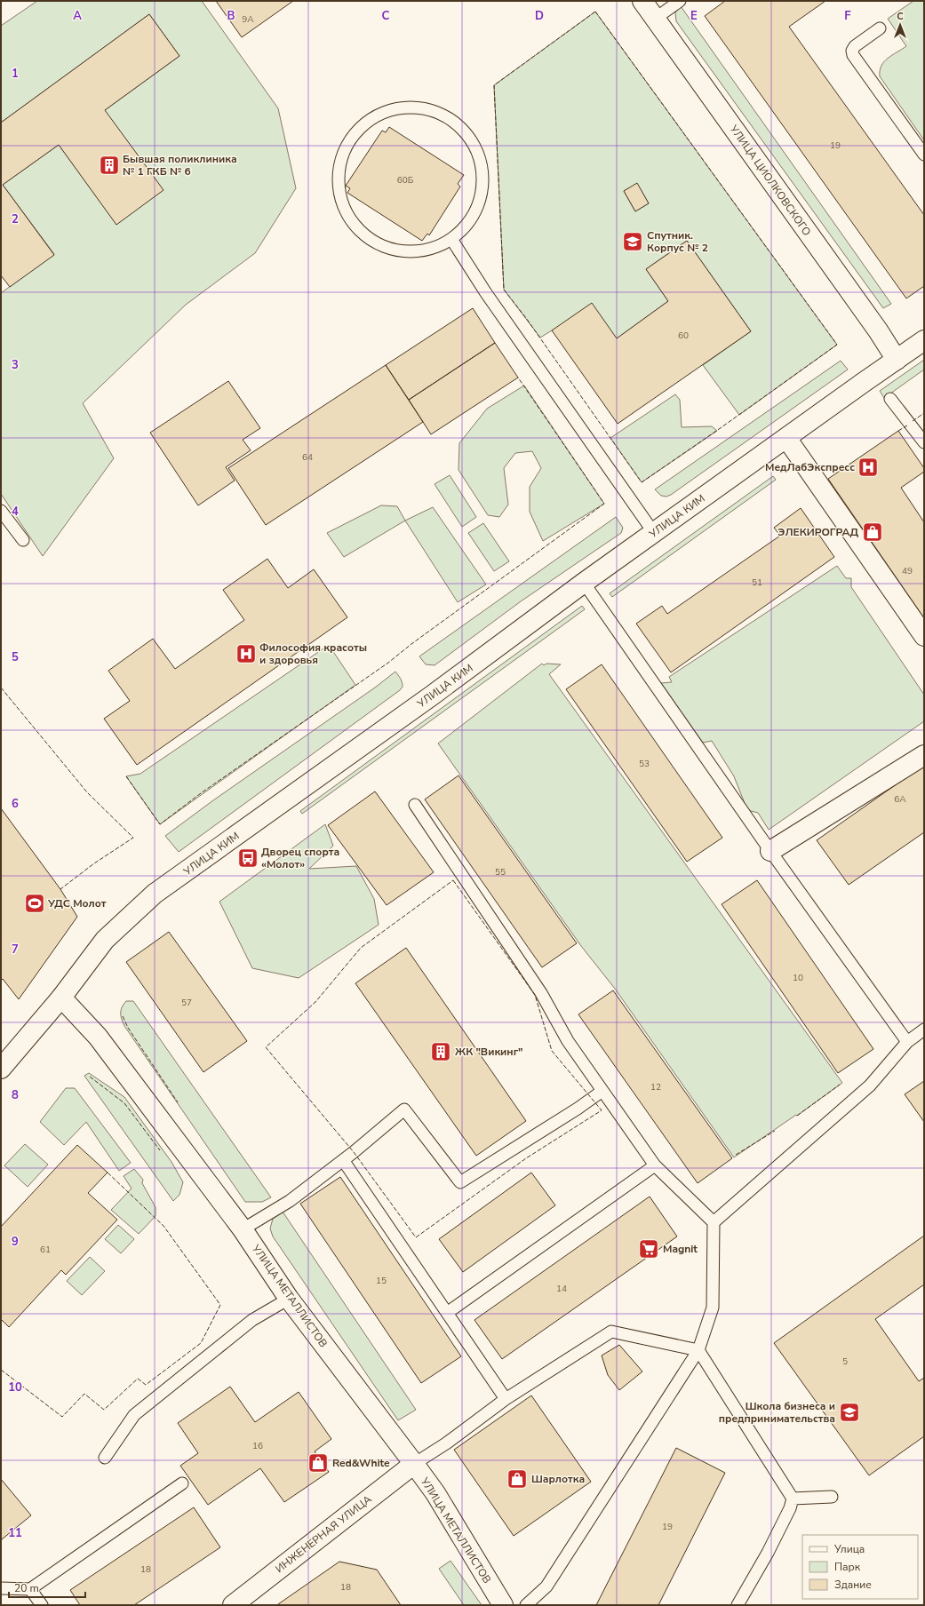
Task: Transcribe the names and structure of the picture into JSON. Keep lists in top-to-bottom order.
{
  "streets": {
    "street": [
      "УЛИЦА ЦИОЛКОВСКОГО",
      "УЛИЦА КИМ",
      "УЛИЦА МЕТАЛЛИСТОВ",
      "ИНЖЕНЕРНАЯ УЛИЦА"
    ]
  },
  "crossings": [
    ["УЛИЦА ЦИОЛКОВСКОГО", "УЛИЦА КИМ"],
    ["УЛИЦА КИМ", "УЛИЦА МЕТАЛЛИСТОВ"],
    ["УЛИЦА МЕТАЛЛИСТОВ", "ИНЖЕНЕРНАЯ УЛИЦА"]
  ],
  "places": {
    "building": ["Бывшая поликлиника № 1 ГКБ № 6", "ЖК \"Викинг\""],
    "school or university": ["Спутник. Корпус № 2", "Школа бизнеса и предпринимательства"],
    "hospital": ["МедЛабЭкспресс", "Философия красоты и здоровья"],
    "shop": ["ЭЛЕКИРОГРАД", "Red&White", "Шарлотка"],
    "bus stop": ["Дворец спорта «Молот»"],
    "sports": ["УДС Молот"],
    "supermarket": ["Magnit"]
  },
  "house_numbers": [
    "9А",
    "19",
    "60Б",
    "60",
    "64",
    "49",
    "51",
    "53",
    "6А",
    "55",
    "10",
    "57",
    "12",
    "61",
    "15",
    "14",
    "5",
    "16",
    "19",
    "18",
    "18"
  ],
  "legend": ["Улица", "Парк", "Здание"],
  "scale_bar": "20 m",
  "north": "top",
  "grid": {
    "columns": [
      "A",
      "B",
      "C",
      "D",
      "E",
      "F"
    ],
    "rows": [
      "1",
      "2",
      "3",
      "4",
      "5",
      "6",
      "7",
      "8",
      "9",
      "10",
      "11"
    ]
  }
}
